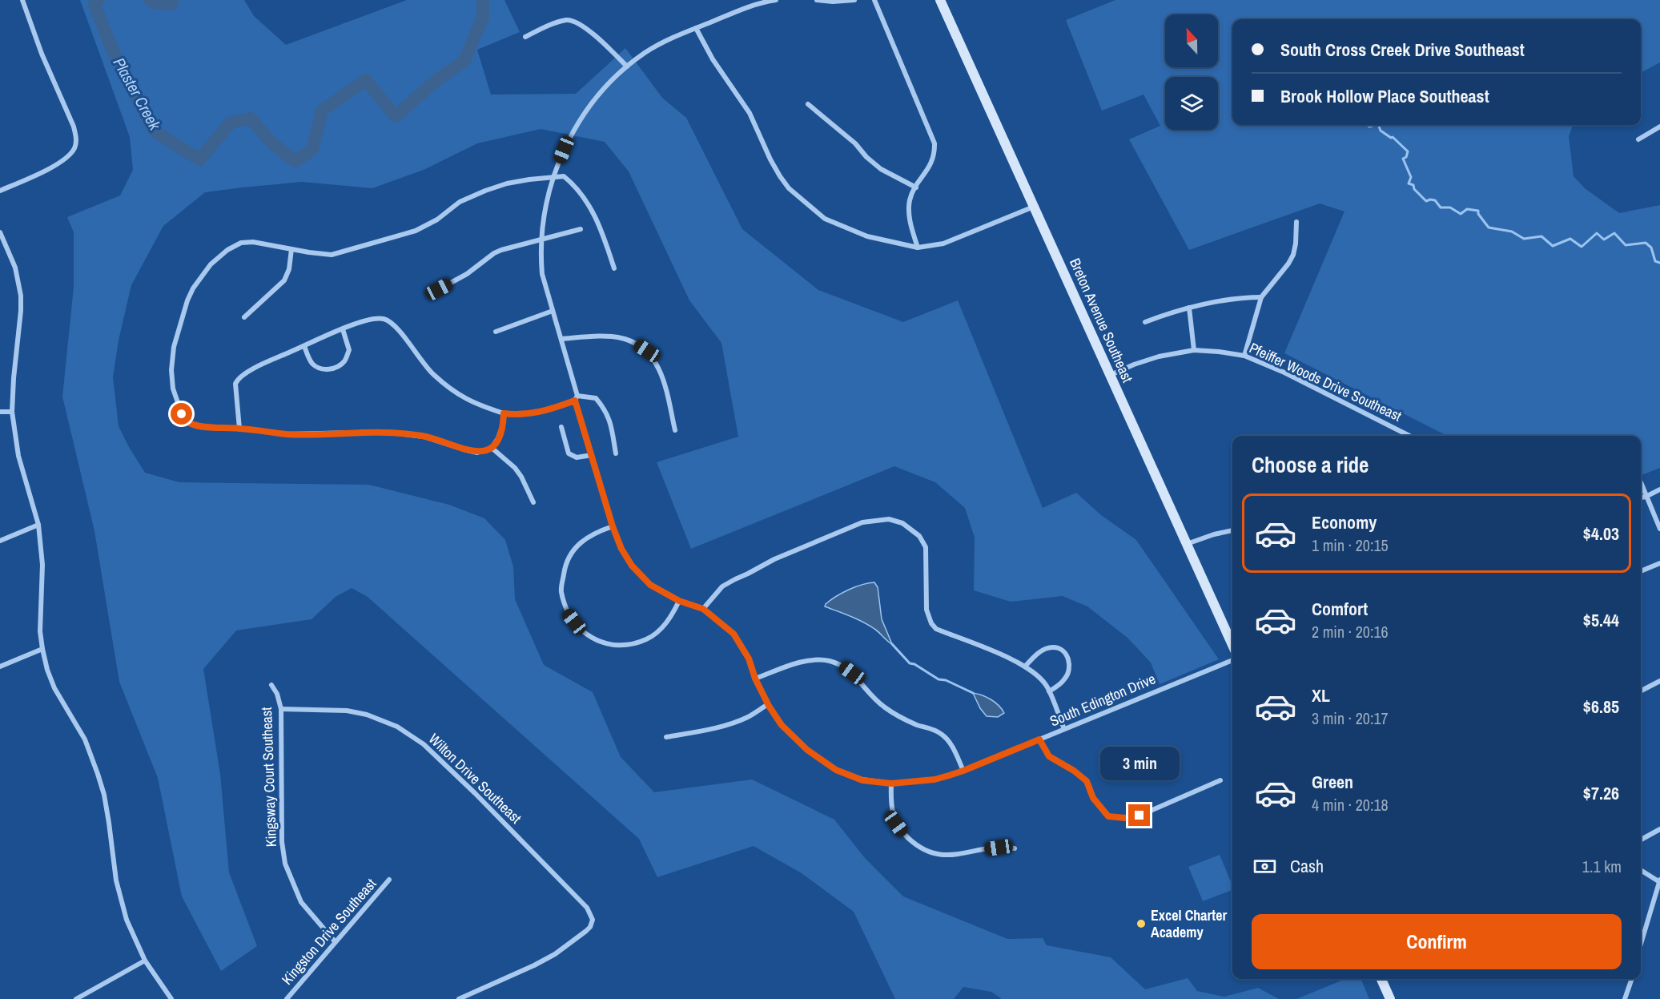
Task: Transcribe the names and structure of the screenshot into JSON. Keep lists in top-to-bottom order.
{
  "streets": {
    "main road": ["Breton Avenue Southeast"],
    "street": [
      "Pfeiffer Woods Drive Southeast",
      "South Edington Drive",
      "Kingsway Court Southeast",
      "Wilton Drive Southeast",
      "Kingston Drive Southeast"
    ]
  },
  "crossings": [
    ["Breton Avenue Southeast", "Pfeiffer Woods Drive Southeast"],
    ["Kingsway Court Southeast", "Wilton Drive Southeast"],
    ["Kingsway Court Southeast", "Kingston Drive Southeast"]
  ],
  "water": ["Plaster Creek"],
  "places": ["Excel Charter Academy"],
  "north": "top",
  "page": {
    "banner": ["South Cross Creek Drive Southeast", "Brook Hollow Place Southeast"],
    "heading": "Choose a ride",
    "list": [
      {
        "name": "Economy",
        "note": "1 min · 20:15",
        "value": "$4.03"
      },
      {
        "name": "Comfort",
        "note": "2 min · 20:16",
        "value": "$5.44"
      },
      {
        "name": "XL",
        "note": "3 min · 20:17",
        "value": "$6.85"
      },
      {
        "name": "Green",
        "note": "4 min · 20:18",
        "value": "$7.26"
      }
    ],
    "bubble": "3 min",
    "pay": ["Cash", "1.1 km"],
    "buttons": "Confirm"
  }
}
